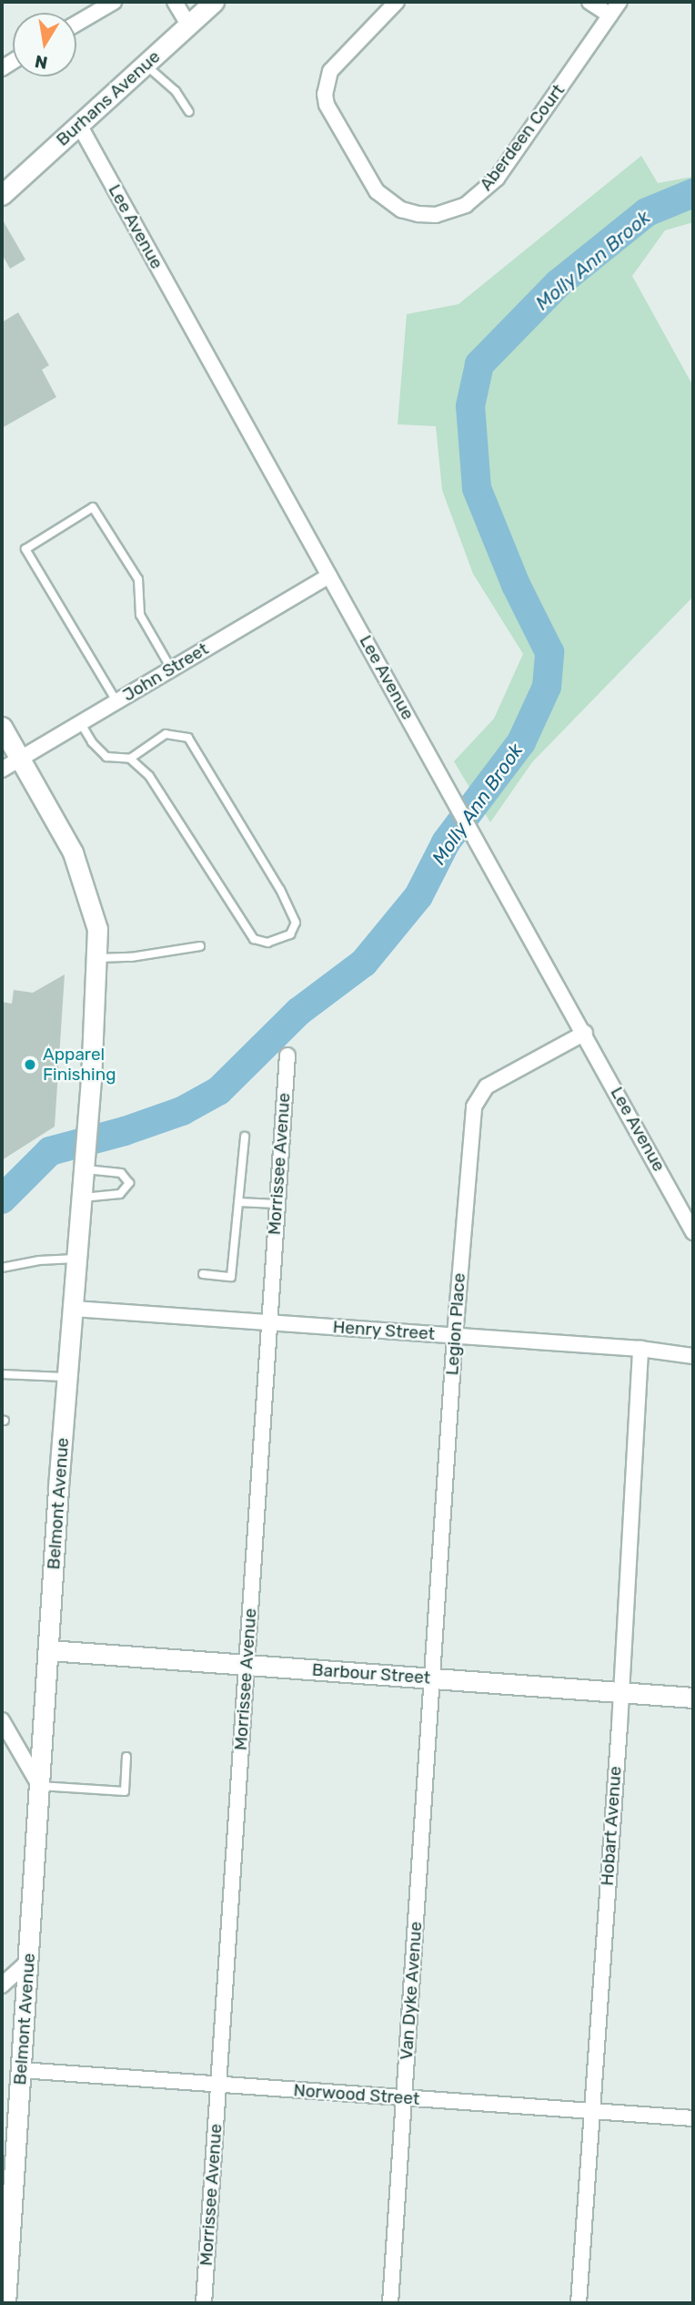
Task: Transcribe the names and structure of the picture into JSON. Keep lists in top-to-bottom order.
{
  "streets": {
    "main road": ["Burhans Avenue", "Belmont Avenue", "Barbour Street"],
    "street": [
      "Aberdeen Court",
      "Lee Avenue",
      "John Street",
      "Morrissee Avenue",
      "Legion Place",
      "Henry Street",
      "Hobart Avenue",
      "Van Dyke Avenue",
      "Norwood Street"
    ]
  },
  "crossings": [
    ["Burhans Avenue", "Lee Avenue"],
    ["Lee Avenue", "John Street"],
    ["Lee Avenue", "Legion Place"],
    ["John Street", "Belmont Avenue"],
    ["Morrissee Avenue", "Henry Street"],
    ["Morrissee Avenue", "Barbour Street"],
    ["Morrissee Avenue", "Norwood Street"],
    ["Legion Place", "Henry Street"],
    ["Legion Place", "Barbour Street"],
    ["Legion Place", "Van Dyke Avenue"],
    ["Henry Street", "Belmont Avenue"],
    ["Henry Street", "Hobart Avenue"],
    ["Belmont Avenue", "Barbour Street"],
    ["Belmont Avenue", "Norwood Street"],
    ["Barbour Street", "Hobart Avenue"],
    ["Barbour Street", "Van Dyke Avenue"],
    ["Hobart Avenue", "Norwood Street"],
    ["Van Dyke Avenue", "Norwood Street"]
  ],
  "water": ["Molly Ann Brook"],
  "places": ["Apparel Finishing"],
  "north": "bottom"
}
